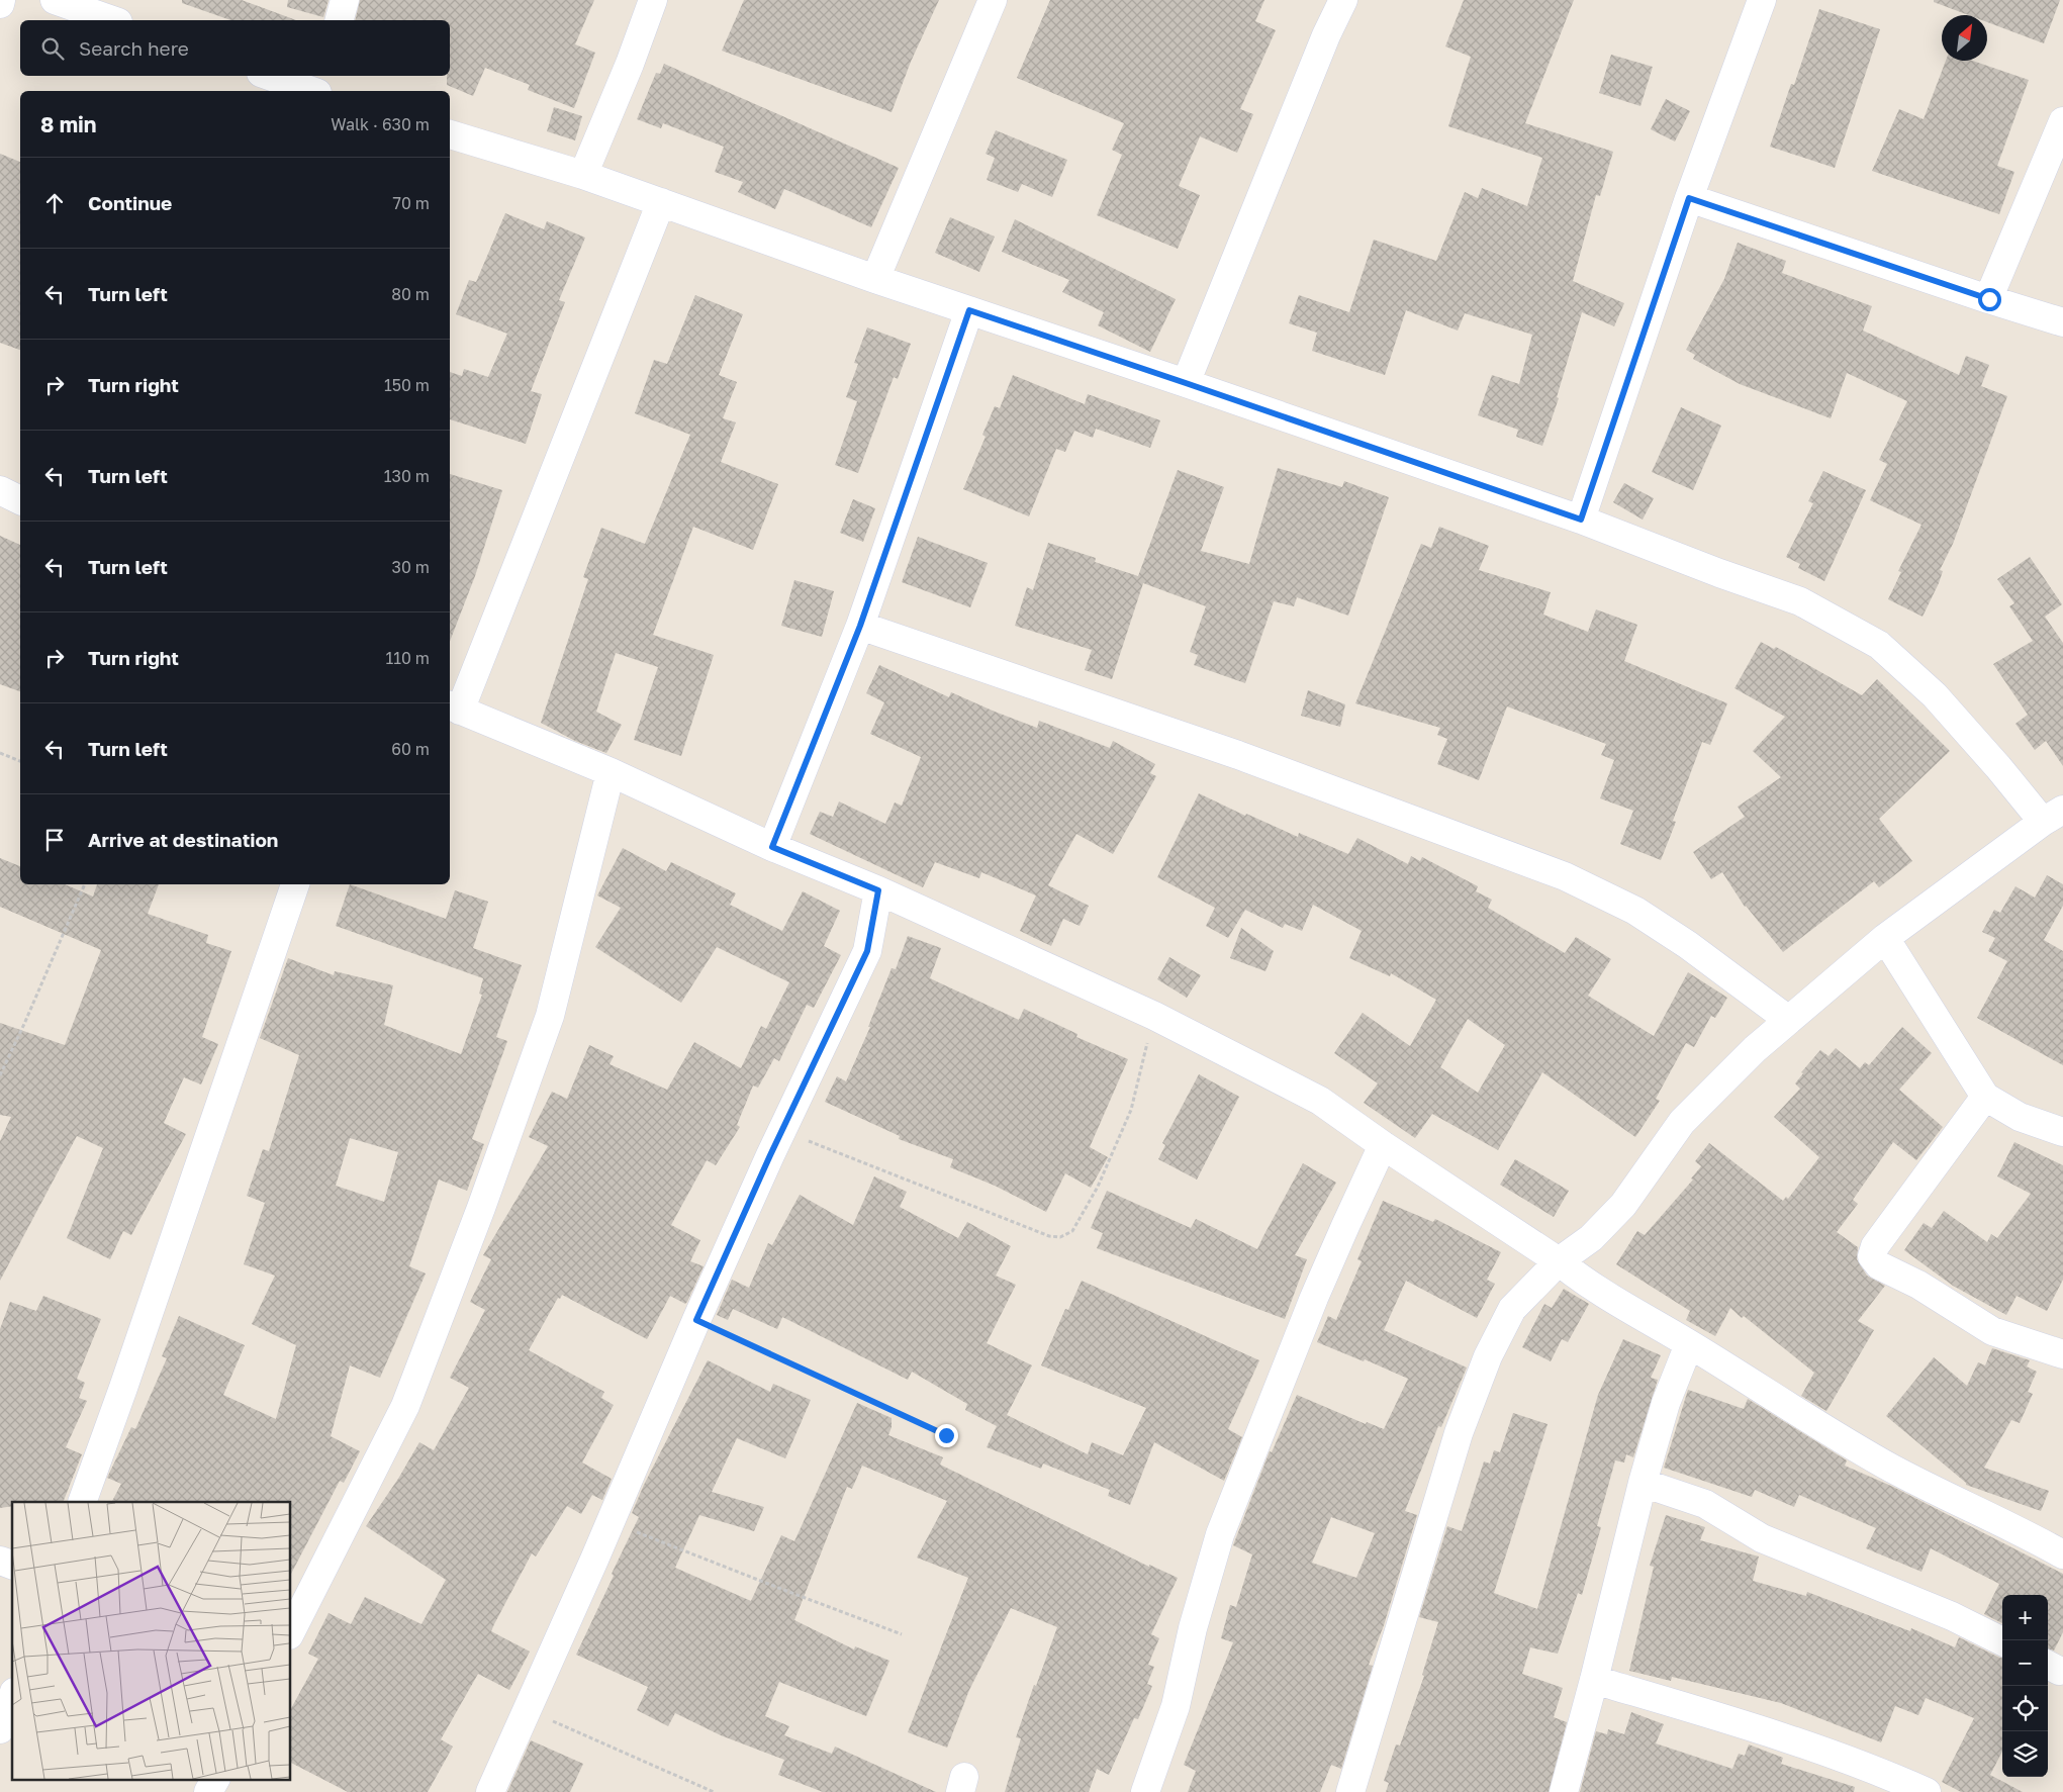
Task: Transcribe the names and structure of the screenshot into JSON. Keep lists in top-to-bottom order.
{
  "north": "top right",
  "page": {
    "search": "Search here",
    "heading": ["8 min", "Walk · 630 m"],
    "list": [
      ["Continue", "70 m"],
      ["Turn left", "80 m"],
      ["Turn right", "150 m"],
      ["Turn left", "130 m"],
      ["Turn left", "30 m"],
      ["Turn right", "110 m"],
      ["Turn left", "60 m"],
      "Arrive at destination"
    ],
    "map_buttons": ["+", "−"]
  }
}
